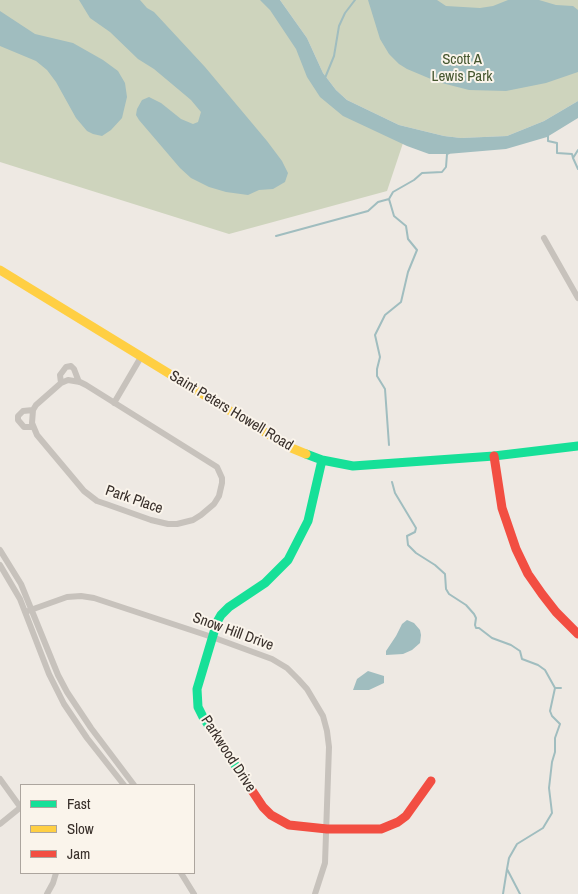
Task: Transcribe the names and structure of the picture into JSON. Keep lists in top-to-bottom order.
{
  "streets": {
    "street": [
      "Saint Peters Howell Road",
      "Park Place",
      "Snow Hill Drive",
      "Parkwood Drive"
    ]
  },
  "crossings": [
    ["Saint Peters Howell Road", "Parkwood Drive"],
    ["Snow Hill Drive", "Parkwood Drive"]
  ],
  "parks": ["Scott A Lewis Park"],
  "legend": ["Fast", "Slow", "Jam"]
}
